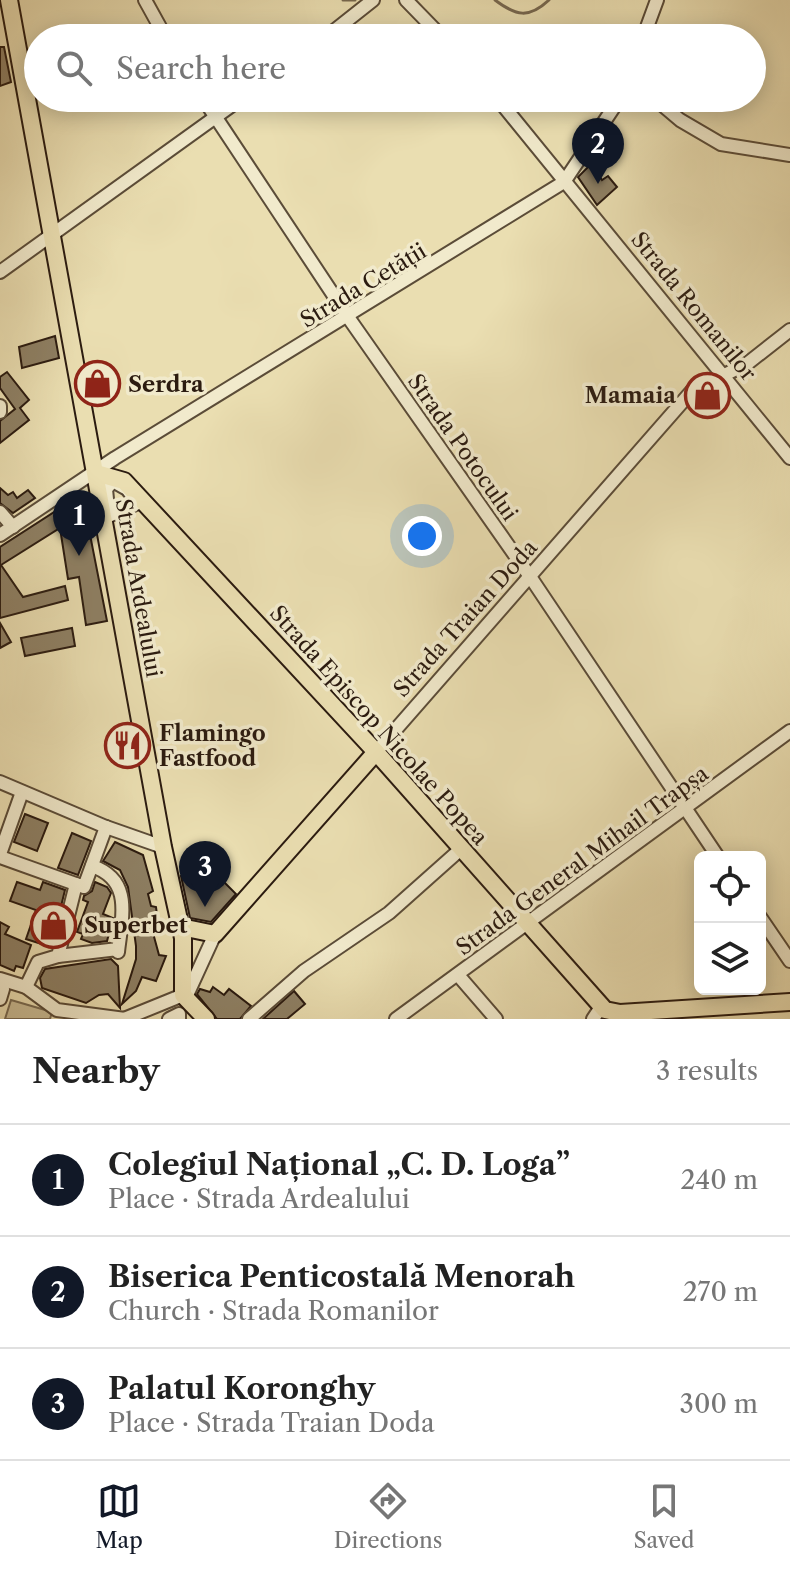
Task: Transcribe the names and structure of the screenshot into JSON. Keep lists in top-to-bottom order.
{
  "streets": {
    "main road": ["Strada Ardealului", "Strada Traian Doda", "Strada Episcop Nicolae Popea"],
    "street": [
      "Strada Cetății",
      "Strada Romanilor",
      "Strada Potocului",
      "Strada General Mihail Trapșa"
    ]
  },
  "crossings": [
    ["Strada Cetății", "Strada Romanilor"],
    ["Strada Cetății", "Strada Potocului"],
    ["Strada Cetății", "Strada Ardealului"],
    ["Strada Cetății", "Strada Episcop Nicolae Popea"],
    ["Strada Romanilor", "Strada Traian Doda"],
    ["Strada Potocului", "Strada Traian Doda"],
    ["Strada Potocului", "Strada General Mihail Trapșa"],
    ["Strada Ardealului", "Strada Episcop Nicolae Popea"],
    ["Strada Traian Doda", "Strada Episcop Nicolae Popea"],
    ["Strada Episcop Nicolae Popea", "Strada General Mihail Trapșa"]
  ],
  "places": {
    "shop": ["Serdra", "Mamaia", "Superbet"],
    "restaurant": ["Flamingo Fastfood"]
  },
  "page": {
    "search": "Search here",
    "pins": ["2", "1", "3"],
    "heading": ["Nearby", "3 results"],
    "list": [
      {
        "mark": "1",
        "name": "Colegiul Național „C. D. Loga”",
        "note": "Place · Strada Ardealului",
        "value": "240 m"
      },
      {
        "mark": "2",
        "name": "Biserica Penticostală Menorah",
        "note": "Church · Strada Romanilor",
        "value": "270 m"
      },
      {
        "mark": "3",
        "name": "Palatul Koronghy",
        "note": "Place · Strada Traian Doda",
        "value": "300 m"
      }
    ],
    "nav": ["Map", "Directions", "Saved"]
  }
}
